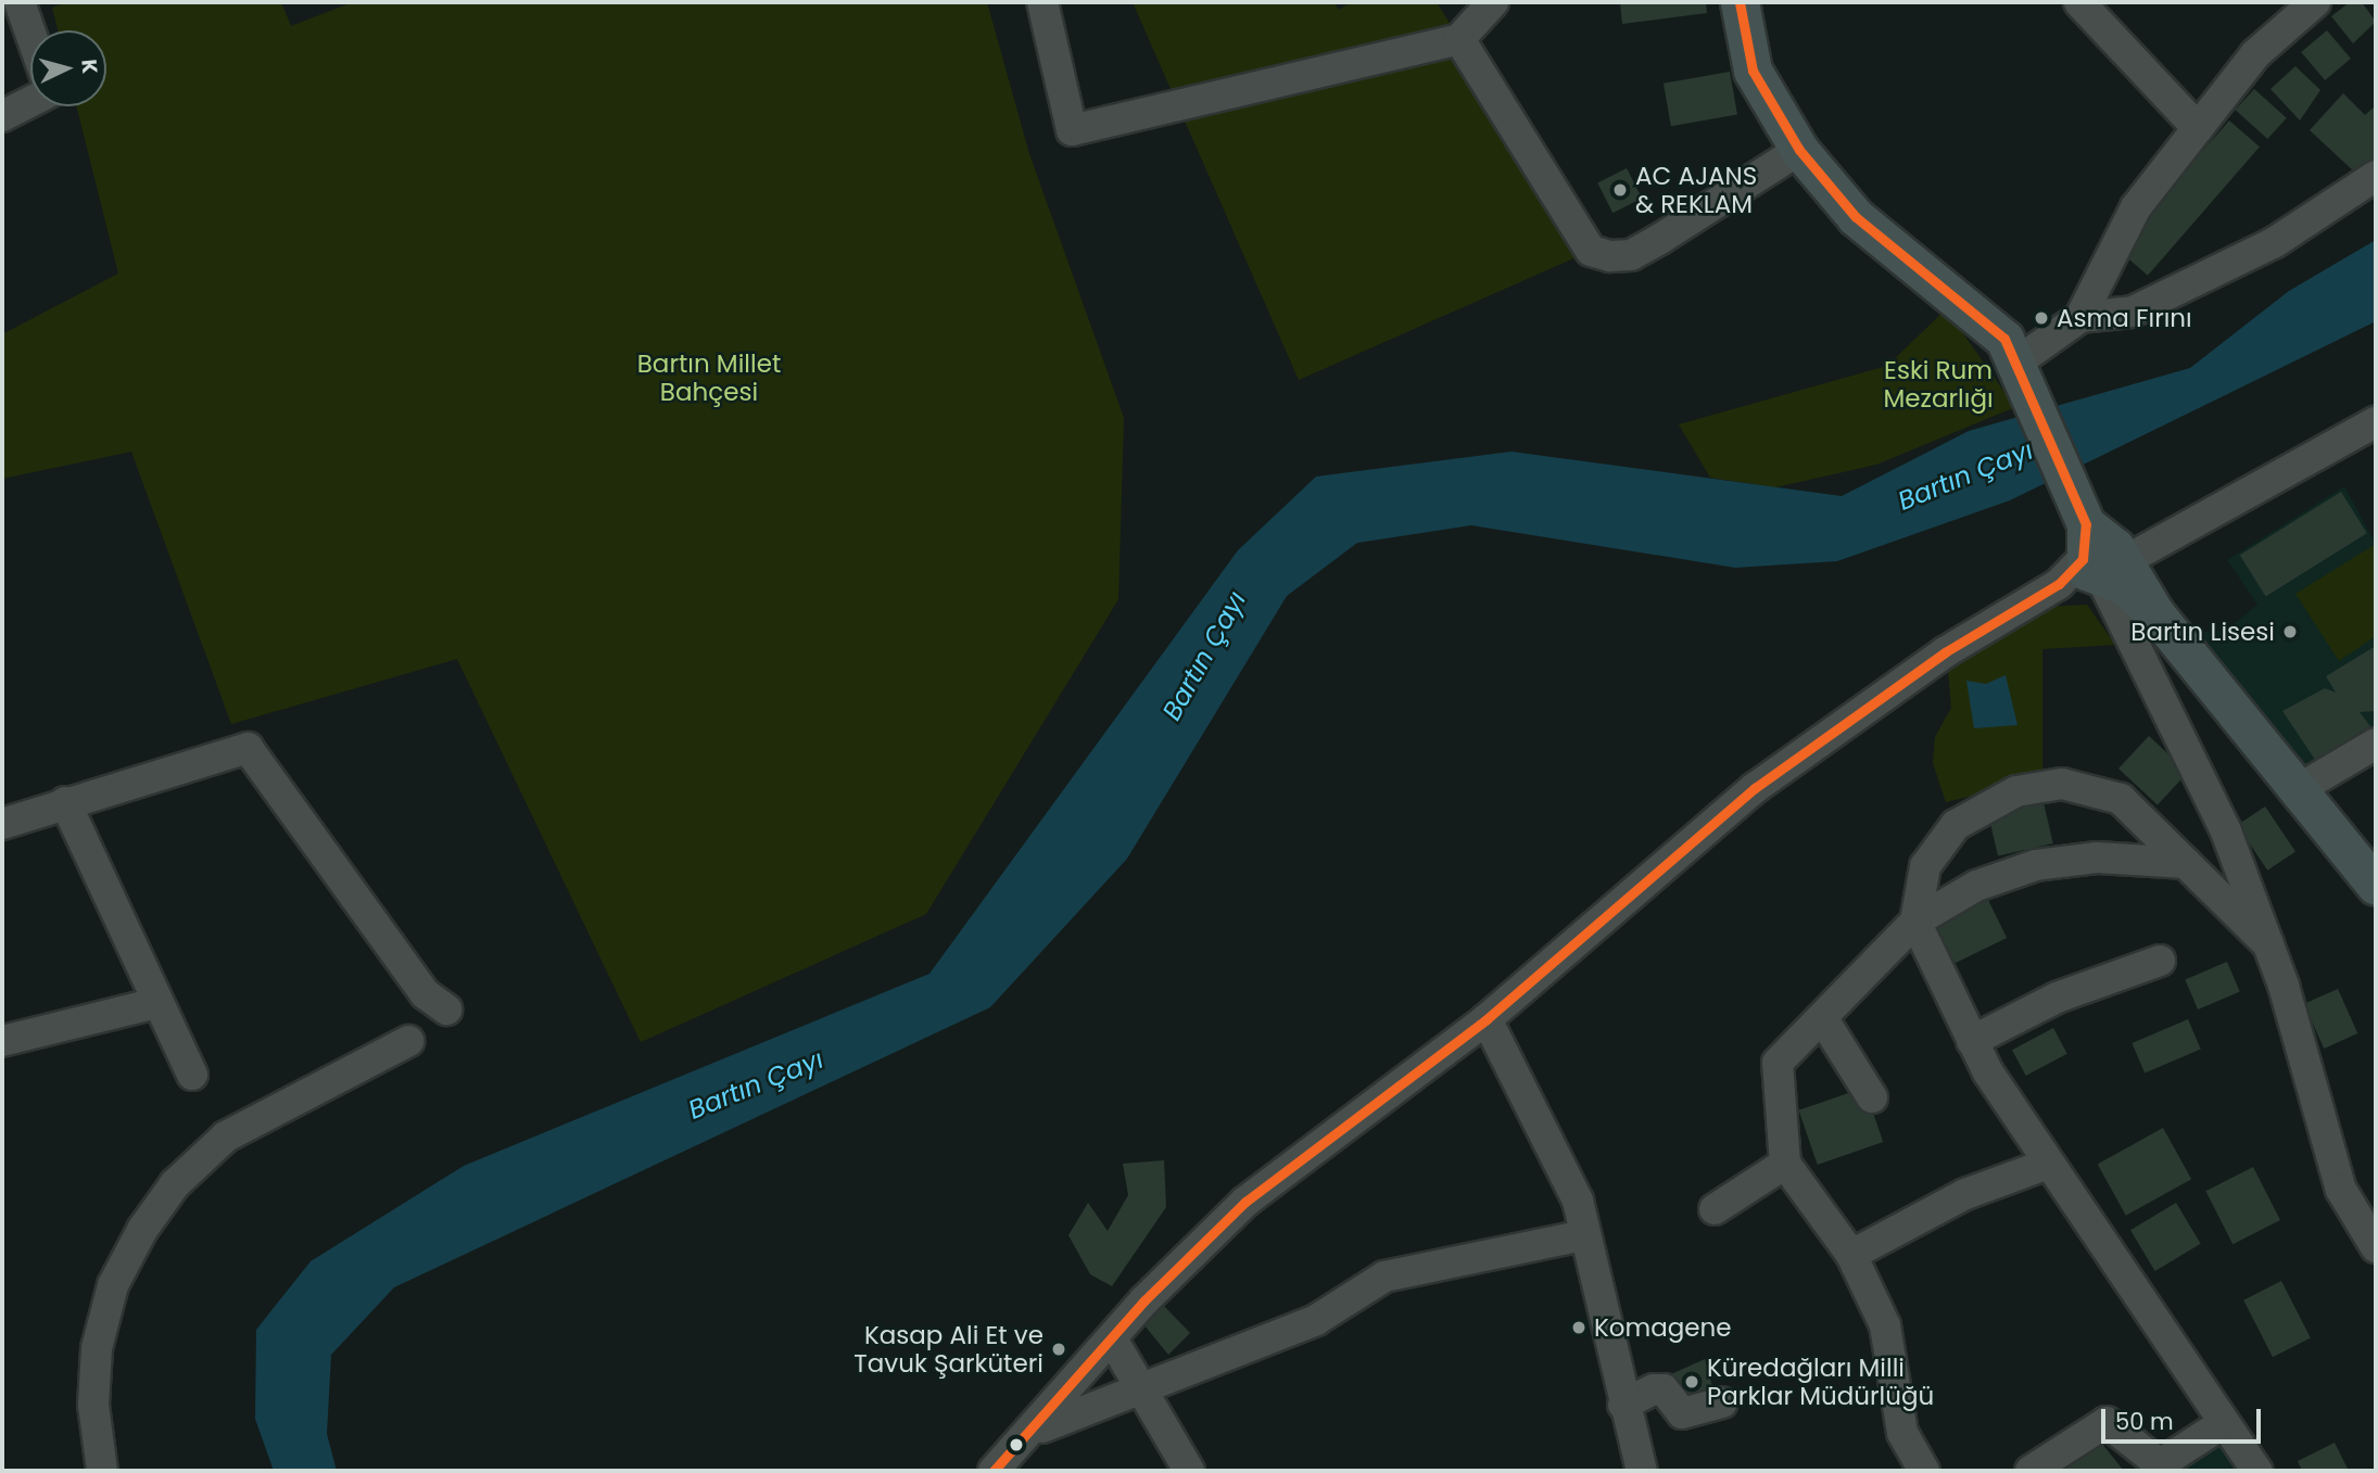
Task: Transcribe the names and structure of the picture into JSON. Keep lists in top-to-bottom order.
{
  "water": ["Bartın Çayı"],
  "parks": ["Bartın Millet Bahçesi", "Eski Rum Mezarlığı"],
  "places": [
    "AC AJANS & REKLAM",
    "Asma Fırını",
    "Bartın Lisesi",
    "Komagene",
    "Kasap Ali Et ve Tavuk Şarküteri",
    "Küredağları Milli Parklar Müdürlüğü"
  ],
  "scale_bar": "50 m",
  "north": "right"
}
